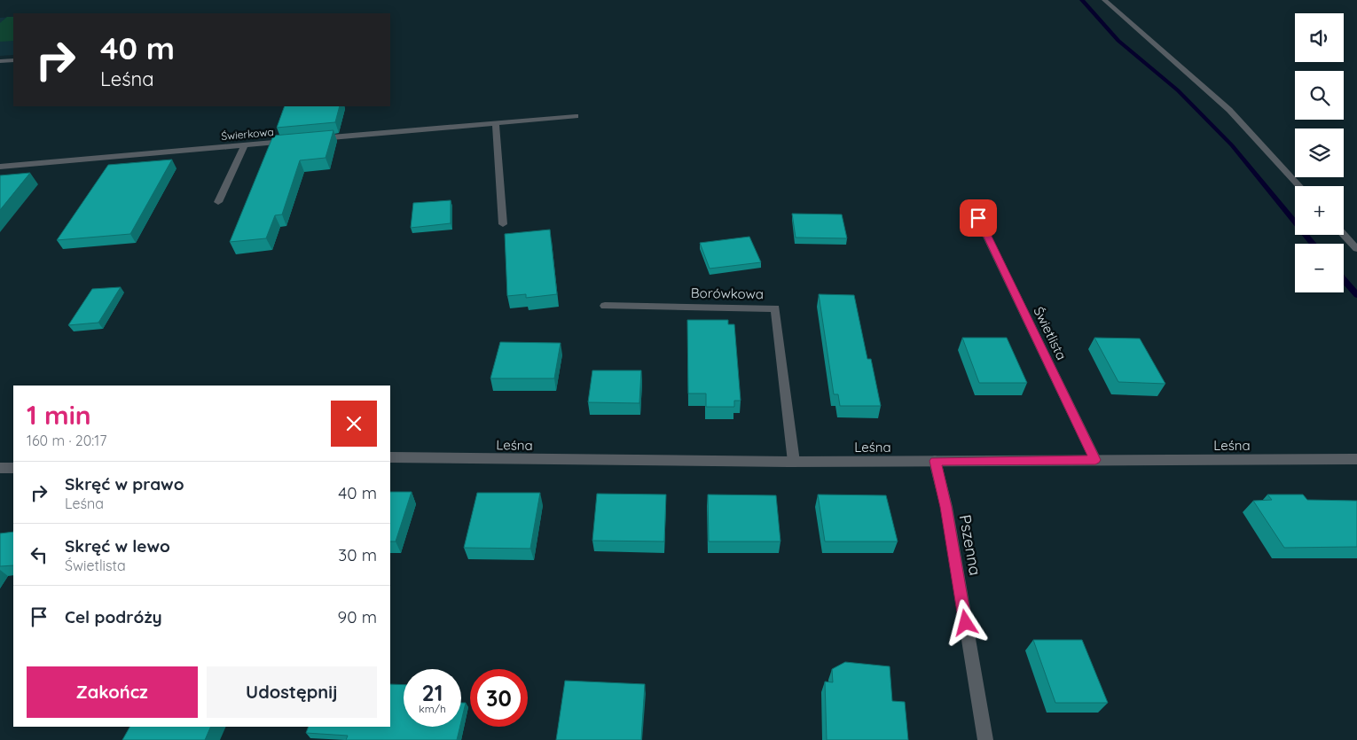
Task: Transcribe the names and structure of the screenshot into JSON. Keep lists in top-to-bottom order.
{
  "streets": {
    "street": [
      "Świerkowa",
      "Borówkowa",
      "Świetlista",
      "Leśna",
      "Pszenna"
    ]
  },
  "crossings": [
    ["Borówkowa", "Leśna"],
    ["Świetlista", "Leśna"],
    ["Leśna", "Pszenna"]
  ],
  "page": {
    "map_buttons": ["+", "−"],
    "turn": ["40 m", "Leśna"],
    "heading": ["1 min", "160 m · 20:17"],
    "list": [
      {
        "name": "Skręć w prawo",
        "note": "Leśna",
        "value": "40 m"
      },
      {
        "name": "Skręć w lewo",
        "note": "Świetlista",
        "value": "30 m"
      },
      {
        "name": "Cel podróży",
        "value": "90 m"
      }
    ],
    "buttons": ["Zakończ", "Udostępnij"],
    "speed": "21 km/h",
    "limit": "30"
  }
}
